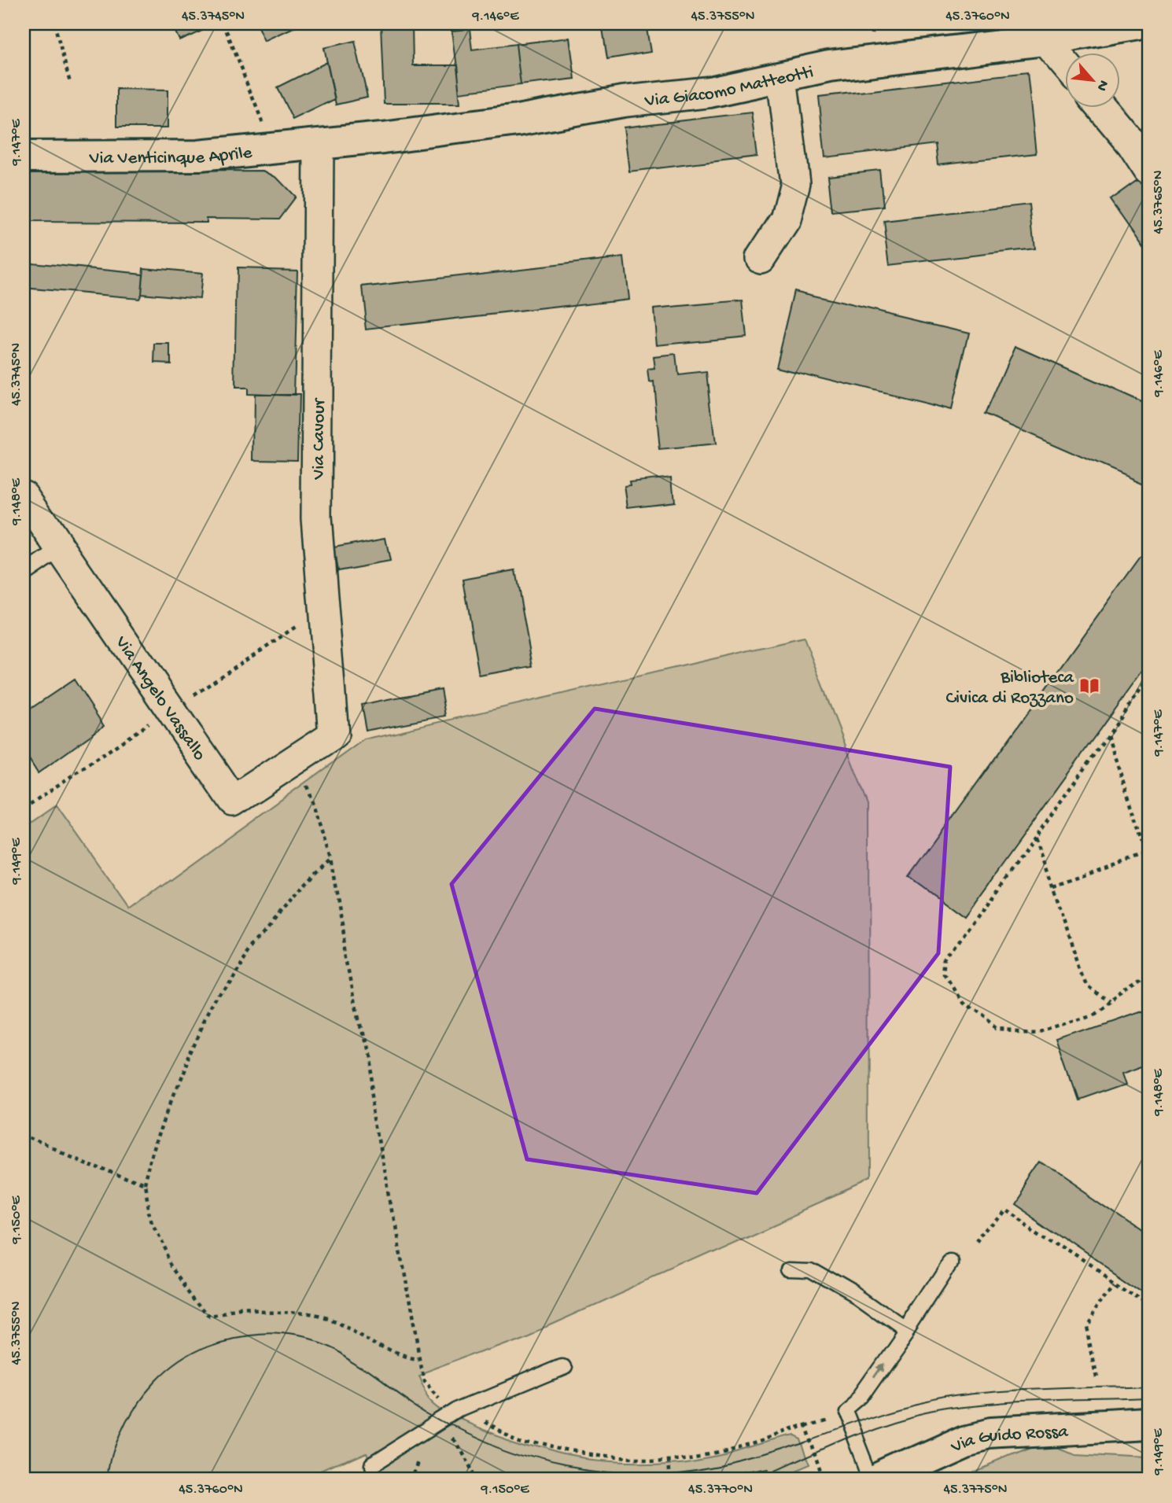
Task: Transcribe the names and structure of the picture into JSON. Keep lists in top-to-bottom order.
{
  "streets": {
    "street": [
      "Via Giacomo Matteotti",
      "Via Venticinque Aprile",
      "Via Cavour",
      "Via Angelo Vassallo",
      "Via Guido Rossa"
    ]
  },
  "crossings": [
    ["Via Giacomo Matteotti", "Via Venticinque Aprile"],
    ["Via Giacomo Matteotti", "Via Cavour"],
    ["Via Venticinque Aprile", "Via Cavour"],
    ["Via Cavour", "Via Angelo Vassallo"]
  ],
  "places": {
    "library": ["Biblioteca Civica di Rozzano"]
  },
  "north": "bottom right",
  "coordinates": [
    "45.3745°N",
    "9.146°E",
    "45.3755°N",
    "45.3760°N",
    "9.147°E",
    "45.3765°N",
    "9.148°E",
    "9.149°E",
    "9.150°E",
    "45.3770°N",
    "45.3775°N"
  ]
}
